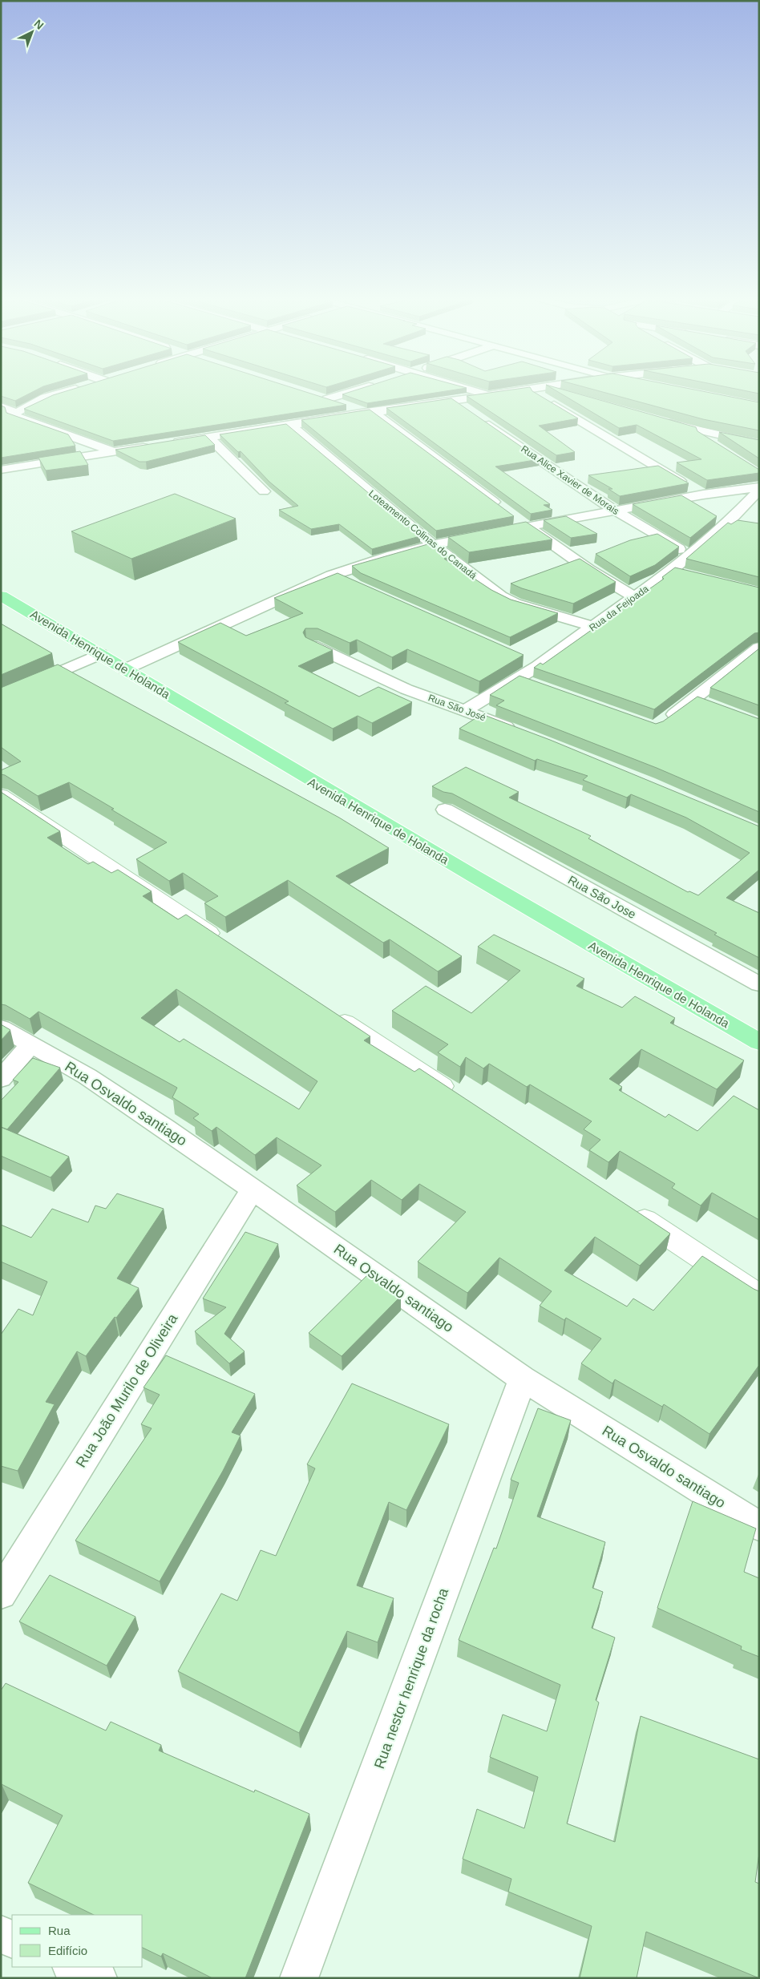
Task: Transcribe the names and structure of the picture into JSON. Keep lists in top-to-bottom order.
{
  "streets": {
    "main road": ["Avenida Henrique de Holanda"],
    "street": [
      "Rua Alice Xavier de Morais",
      "Loteamento Colinas do Canadá",
      "Rua da Feijoada",
      "Rua São José",
      "Rua São Jose",
      "Rua Osvaldo santiago",
      "Rua João Murilo de Oliveira",
      "Rua nestor henrique da rocha"
    ]
  },
  "crossings": [
    ["Rua Alice Xavier de Morais", "Rua da Feijoada"],
    ["Loteamento Colinas do Canadá", "Rua da Feijoada"],
    ["Rua da Feijoada", "Rua São José"],
    ["Rua Osvaldo santiago", "Rua João Murilo de Oliveira"],
    ["Rua Osvaldo santiago", "Rua nestor henrique da rocha"]
  ],
  "legend": ["Rua", "Edifício"],
  "north": "top right"
}
